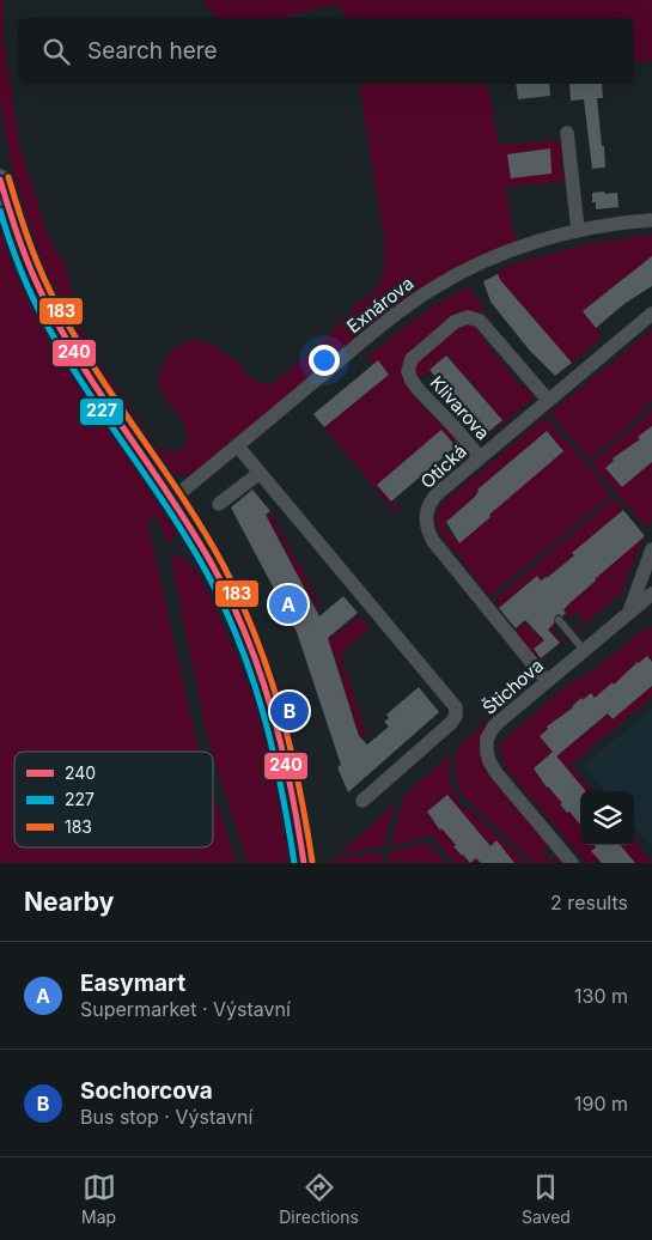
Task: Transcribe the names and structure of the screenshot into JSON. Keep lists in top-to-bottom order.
{
  "streets": {
    "street": [
      "Exnárova",
      "Klivarova",
      "Otická",
      "Štichova"
    ]
  },
  "crossings": [
    ["Klivarova", "Otická"],
    ["Otická", "Štichova"]
  ],
  "lines": ["transit line 183", "transit line 240", "transit line 227"],
  "legend": ["240", "227", "183"],
  "page": {
    "search": "Search here",
    "pins": ["A", "B"],
    "heading": ["Nearby", "2 results"],
    "list": [
      {
        "mark": "A",
        "name": "Easymart",
        "note": "Supermarket · Výstavní",
        "value": "130 m"
      },
      {
        "mark": "B",
        "name": "Sochorcova",
        "note": "Bus stop · Výstavní",
        "value": "190 m"
      }
    ],
    "nav": ["Map", "Directions", "Saved"]
  }
}
